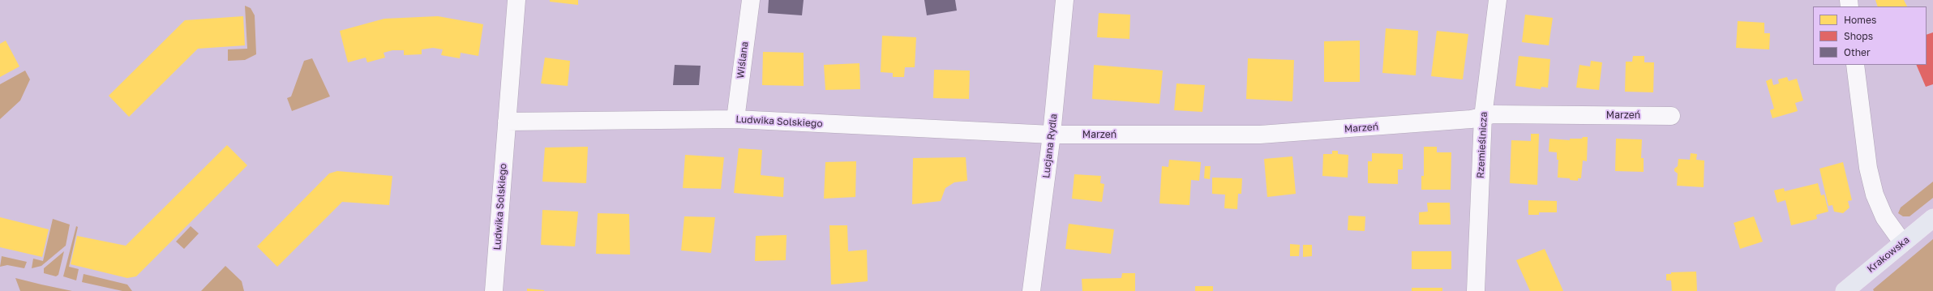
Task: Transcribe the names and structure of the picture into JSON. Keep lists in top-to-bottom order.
{
  "streets": {
    "main road": ["Krakowska"],
    "street": [
      "Wiślana",
      "Marzeń",
      "Ludwika Solskiego",
      "Rzemieślnicza",
      "Lucjana Rydla"
    ]
  },
  "crossings": [
    ["Wiślana", "Ludwika Solskiego"],
    ["Marzeń", "Ludwika Solskiego"],
    ["Marzeń", "Rzemieślnicza"],
    ["Marzeń", "Lucjana Rydla"],
    ["Ludwika Solskiego", "Lucjana Rydla"]
  ],
  "legend": ["Homes", "Shops", "Other"]
}
